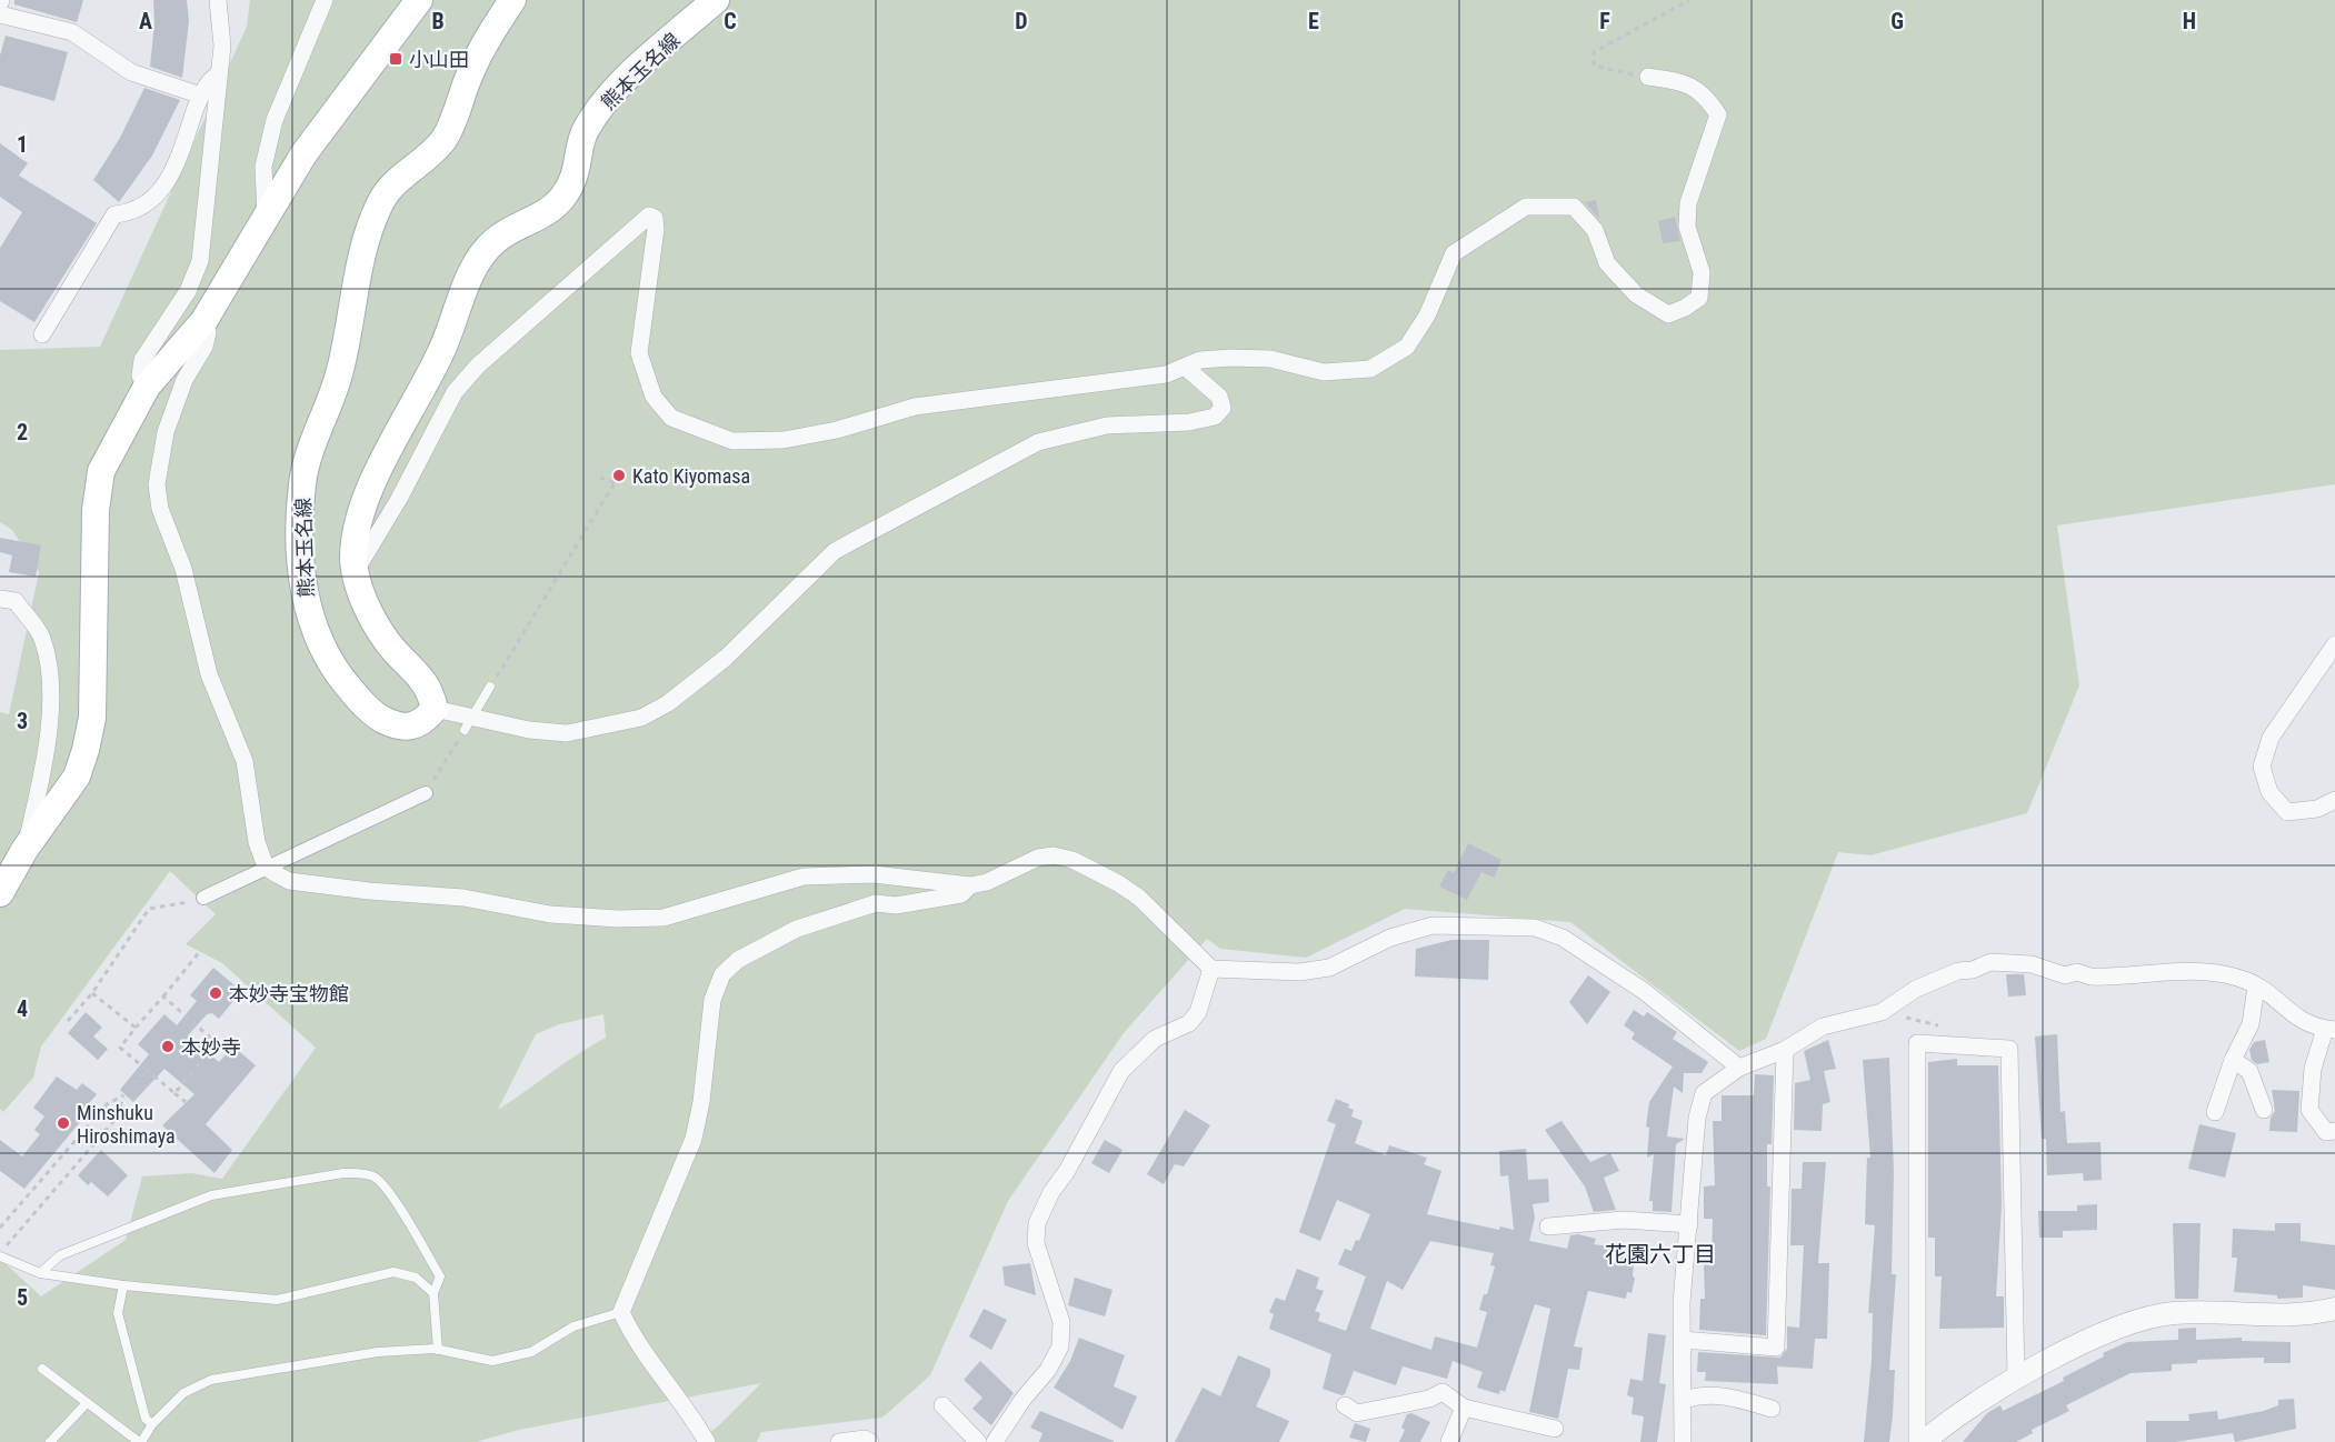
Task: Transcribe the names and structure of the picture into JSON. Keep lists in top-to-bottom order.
{
  "streets": {
    "main road": ["熊本玉名線"]
  },
  "districts": ["花園六丁目"],
  "places": {
    "transit": ["小山田"],
    "other": [
      "Kato Kiyomasa",
      "本妙寺宝物館",
      "本妙寺",
      "Minshuku Hiroshimaya"
    ]
  },
  "grid": {
    "columns": [
      "A",
      "B",
      "C",
      "D",
      "E",
      "F",
      "G",
      "H"
    ],
    "rows": [
      "1",
      "2",
      "3",
      "4",
      "5"
    ]
  }
}
